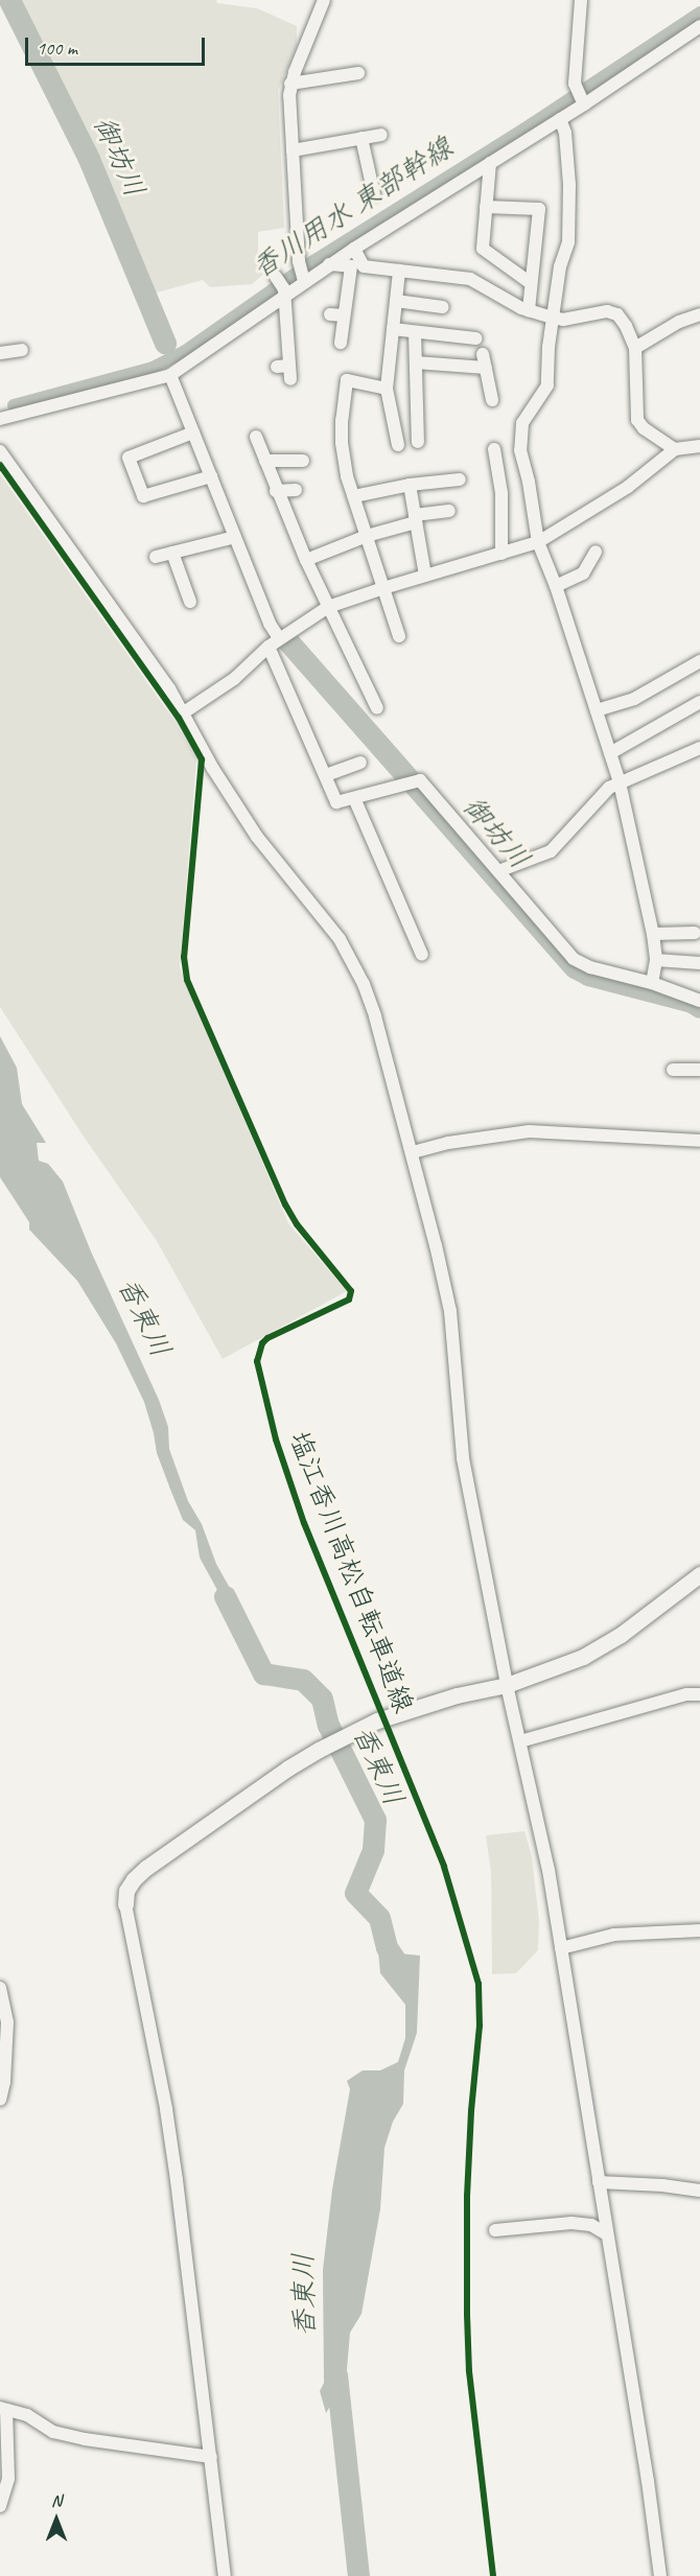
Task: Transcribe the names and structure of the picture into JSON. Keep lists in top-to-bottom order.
{
  "streets": {
    "cycle path": ["塩江香川高松自転車道線"]
  },
  "water": ["御坊川", "香川用水 東部幹線", "香東川"],
  "scale_bar": "100 m",
  "north": "top"
}
